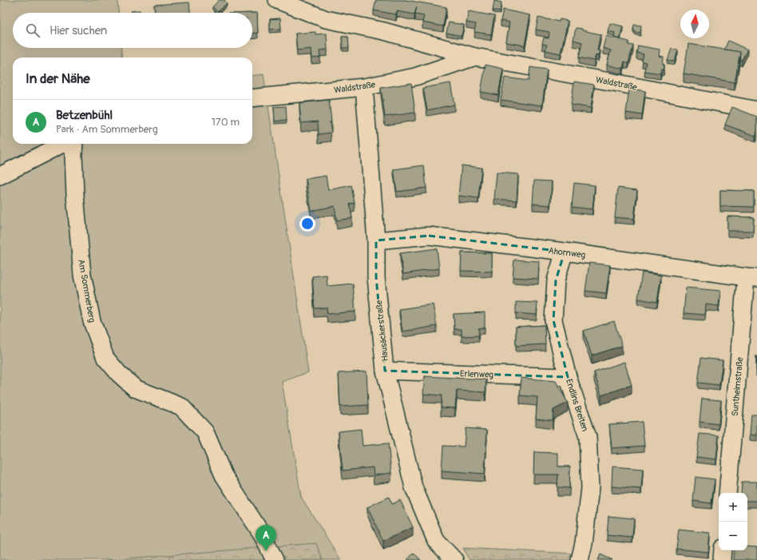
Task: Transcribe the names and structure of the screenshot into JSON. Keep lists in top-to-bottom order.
{
  "streets": {
    "street": [
      "Waldstraße",
      "Ahornweg",
      "Am Sommerberg",
      "Hausäckerstraße",
      "Erlenweg",
      "Suntheimstraße",
      "Endlins Breiten"
    ]
  },
  "crossings": [
    ["Waldstraße", "Hausäckerstraße"],
    ["Ahornweg", "Hausäckerstraße"],
    ["Ahornweg", "Suntheimstraße"],
    ["Ahornweg", "Endlins Breiten"],
    ["Hausäckerstraße", "Erlenweg"],
    ["Erlenweg", "Endlins Breiten"]
  ],
  "north": "top",
  "page": {
    "search": "Hier suchen",
    "heading": "In der Nähe",
    "list": [
      {
        "mark": "A",
        "name": "Betzenbühl",
        "note": "Park · Am Sommerberg",
        "value": "170 m"
      }
    ],
    "map_buttons": ["+", "−"],
    "pins": "A"
  }
}
